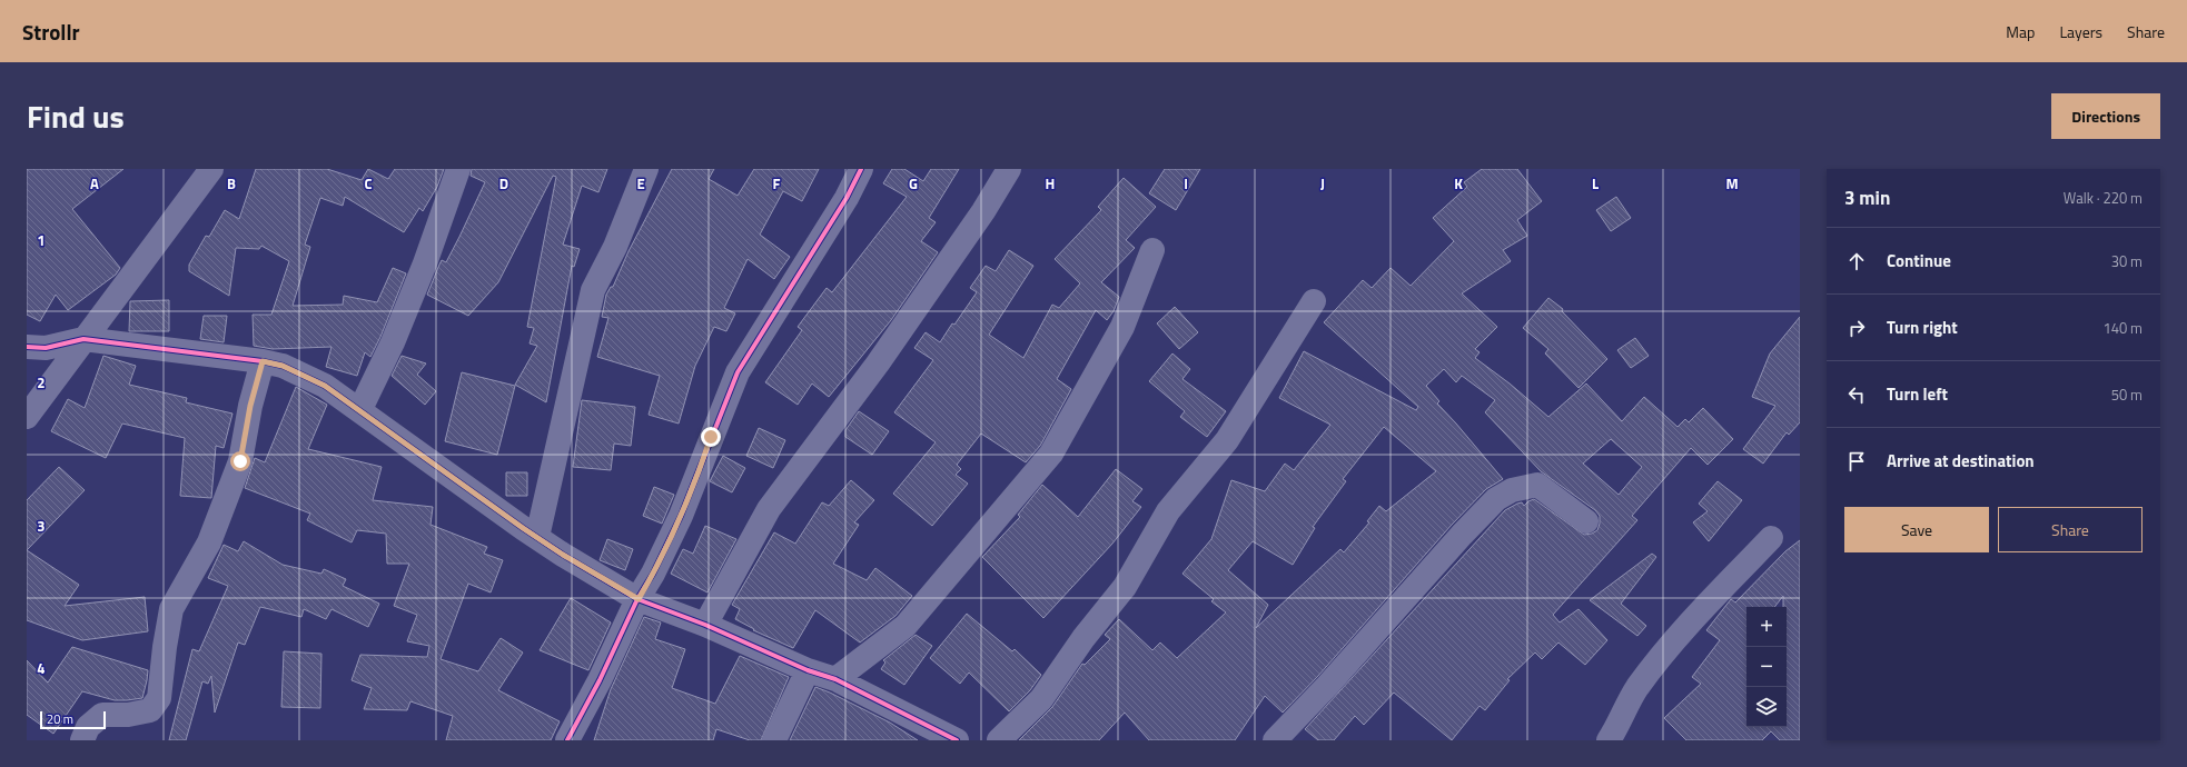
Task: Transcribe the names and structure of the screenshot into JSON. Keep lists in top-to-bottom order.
{
  "scale_bar": "20 m",
  "page": {
    "header": "Strollr",
    "nav": ["Map", "Layers", "Share"],
    "title": "Find us",
    "buttons": [
      "Directions",
      ["Save", "Share"]
    ],
    "heading": ["3 min", "Walk · 220 m"],
    "list": [
      ["Continue", "30 m"],
      ["Turn right", "140 m"],
      ["Turn left", "50 m"],
      "Arrive at destination"
    ],
    "map_buttons": ["+", "−"],
    "scale": "20 m"
  },
  "grid": {
    "columns": [
      "A",
      "B",
      "C",
      "D",
      "E",
      "F",
      "G",
      "H",
      "I",
      "J",
      "K",
      "L",
      "M"
    ],
    "rows": [
      "1",
      "2",
      "3",
      "4"
    ]
  }
}
